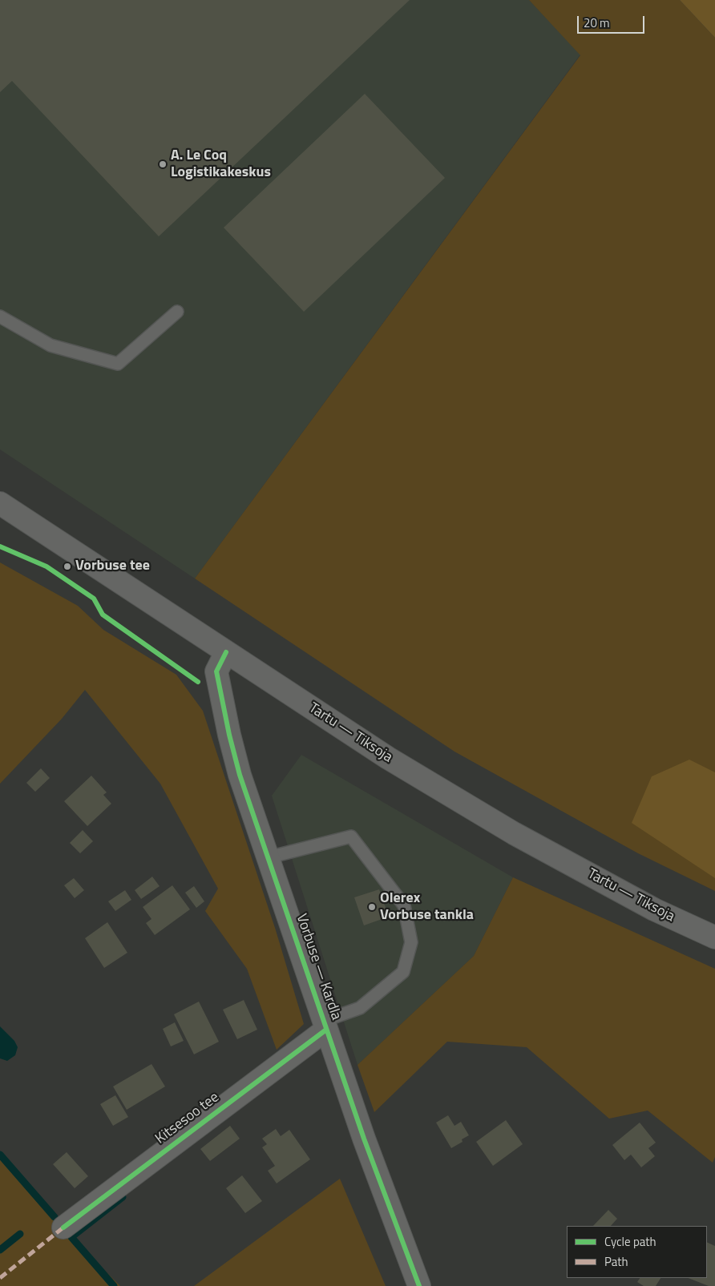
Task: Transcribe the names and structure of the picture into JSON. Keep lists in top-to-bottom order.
{
  "streets": {
    "street": ["Tartu — Tiksoja", "Vorbuse — Kardla", "Kitsesoo tee"]
  },
  "crossings": [
    ["Tartu — Tiksoja", "Vorbuse — Kardla"],
    ["Vorbuse — Kardla", "Kitsesoo tee"]
  ],
  "places": ["A. Le Coq Logistikakeskus", "Vorbuse tee", "Olerex Vorbuse tankla"],
  "legend": ["Cycle path", "Path"],
  "scale_bar": "20 m"
}
